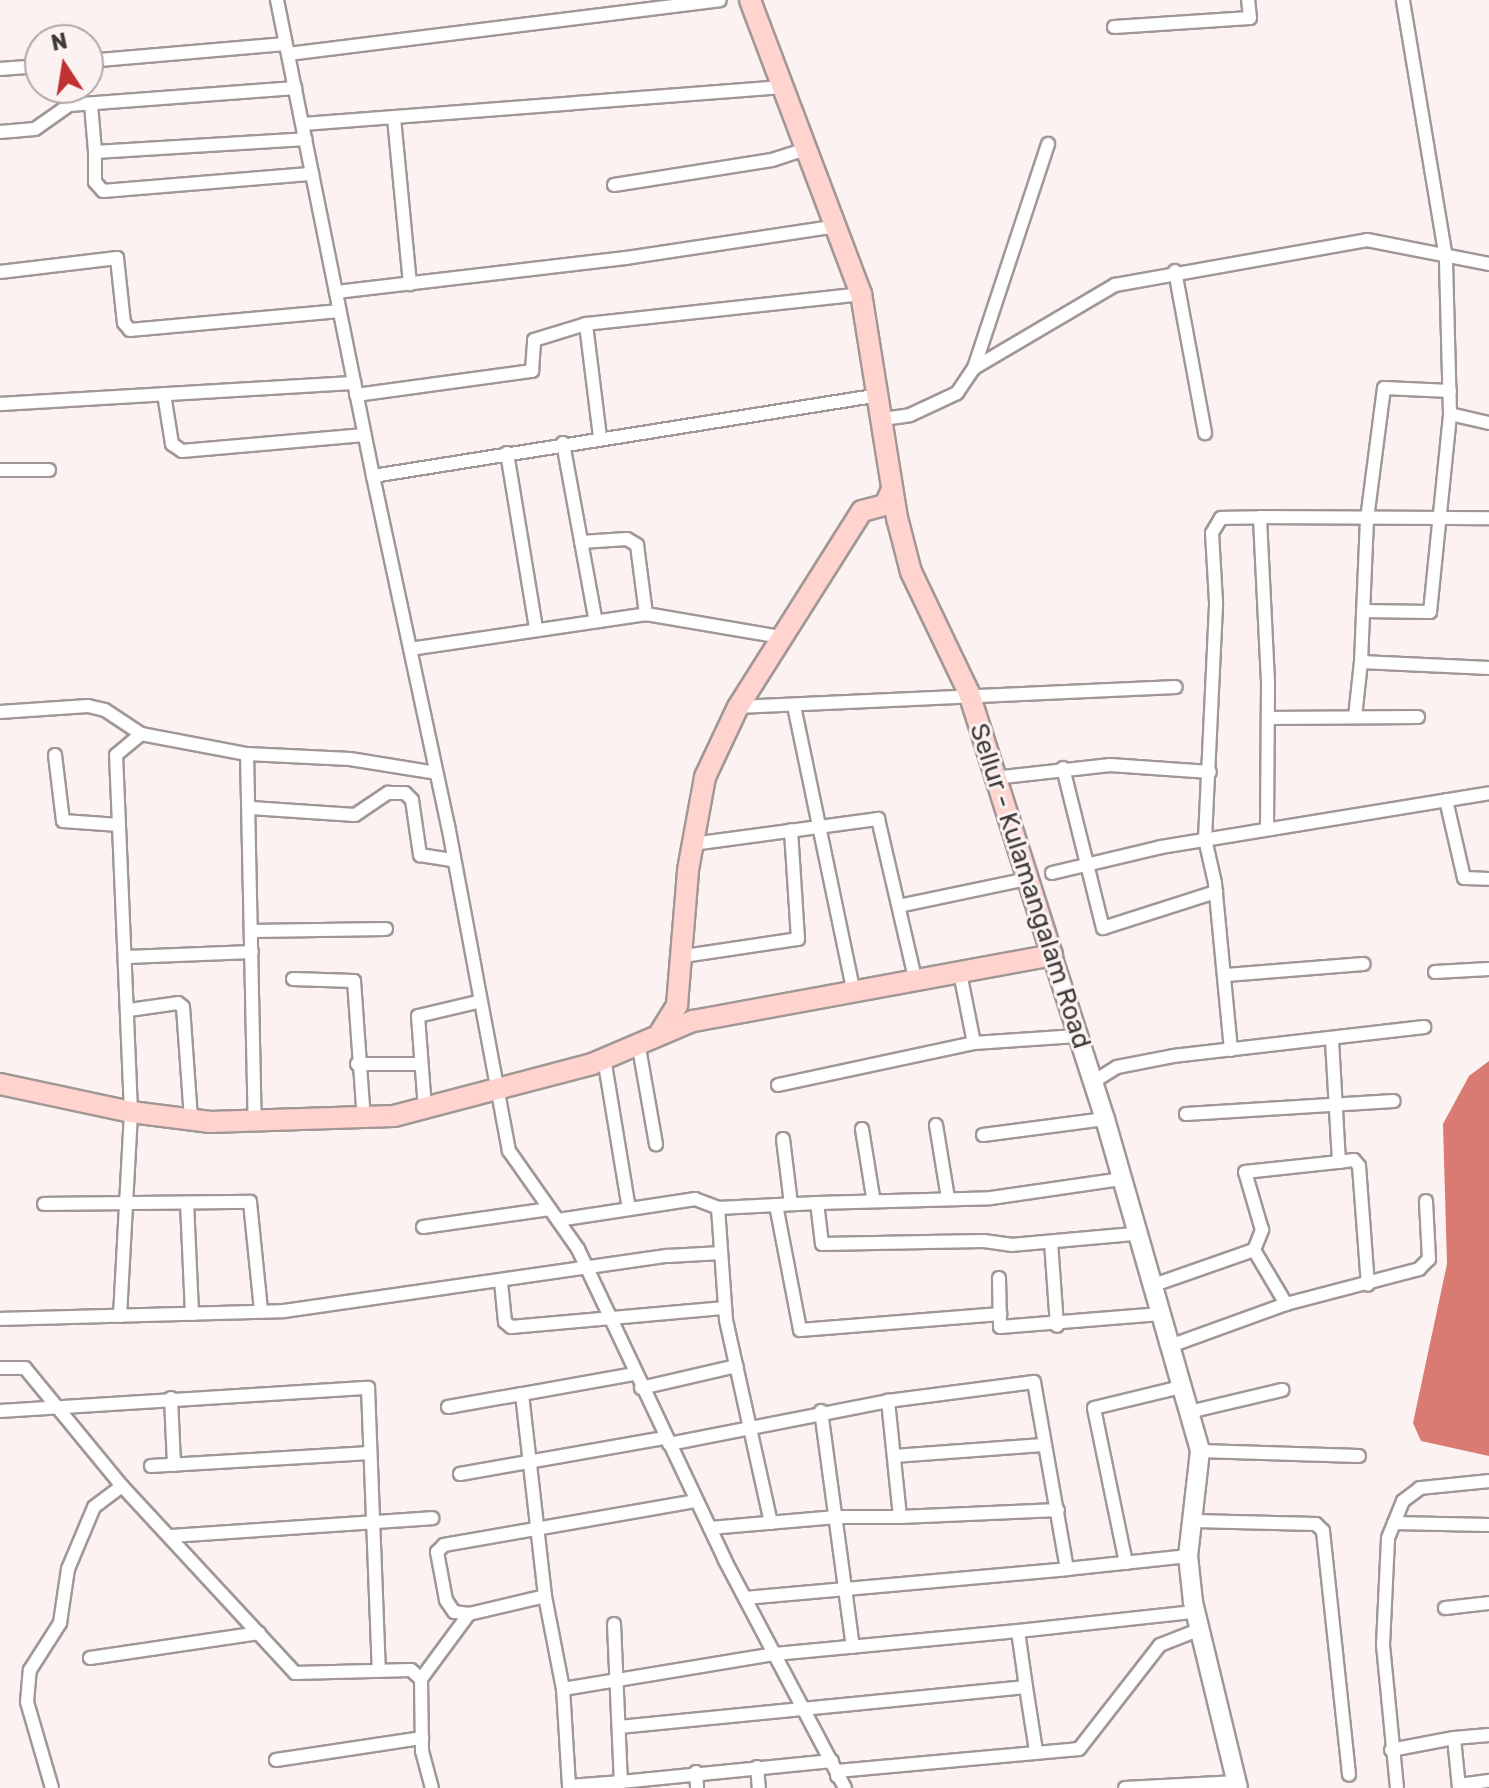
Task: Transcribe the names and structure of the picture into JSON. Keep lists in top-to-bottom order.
{
  "streets": {
    "main road": ["Sellur - Kulamangalam Road"]
  },
  "north": "top"
}
